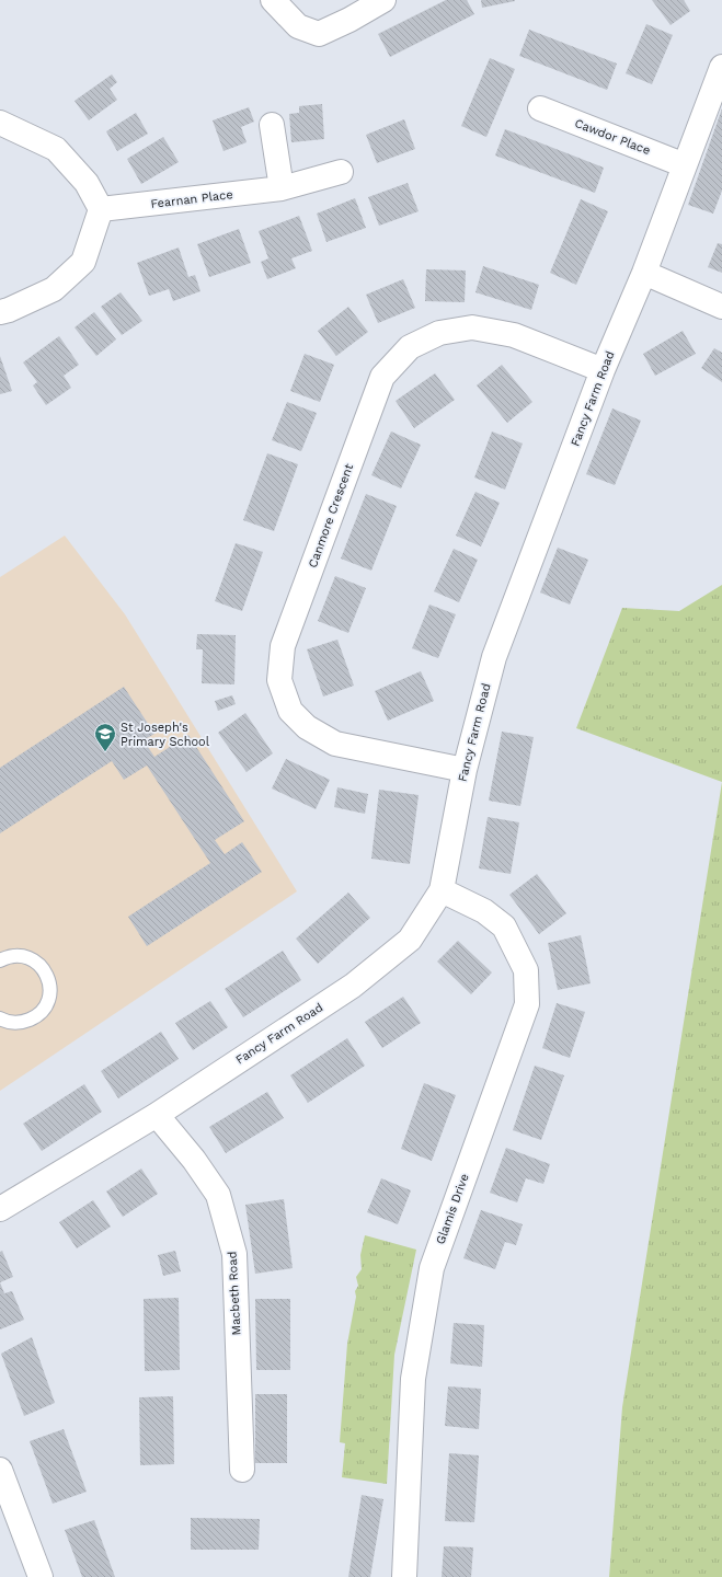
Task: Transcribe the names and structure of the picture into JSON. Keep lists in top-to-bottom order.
{
  "streets": {
    "street": [
      "Cawdor Place",
      "Fearnan Place",
      "Fancy Farm Road",
      "Canmore Crescent",
      "Glamis Drive",
      "Macbeth Road"
    ]
  },
  "crossings": [
    ["Cawdor Place", "Fancy Farm Road"],
    ["Fancy Farm Road", "Canmore Crescent"],
    ["Fancy Farm Road", "Glamis Drive"],
    ["Fancy Farm Road", "Macbeth Road"]
  ],
  "places": {
    "school or university": ["St Joseph's Primary School"]
  }
}
